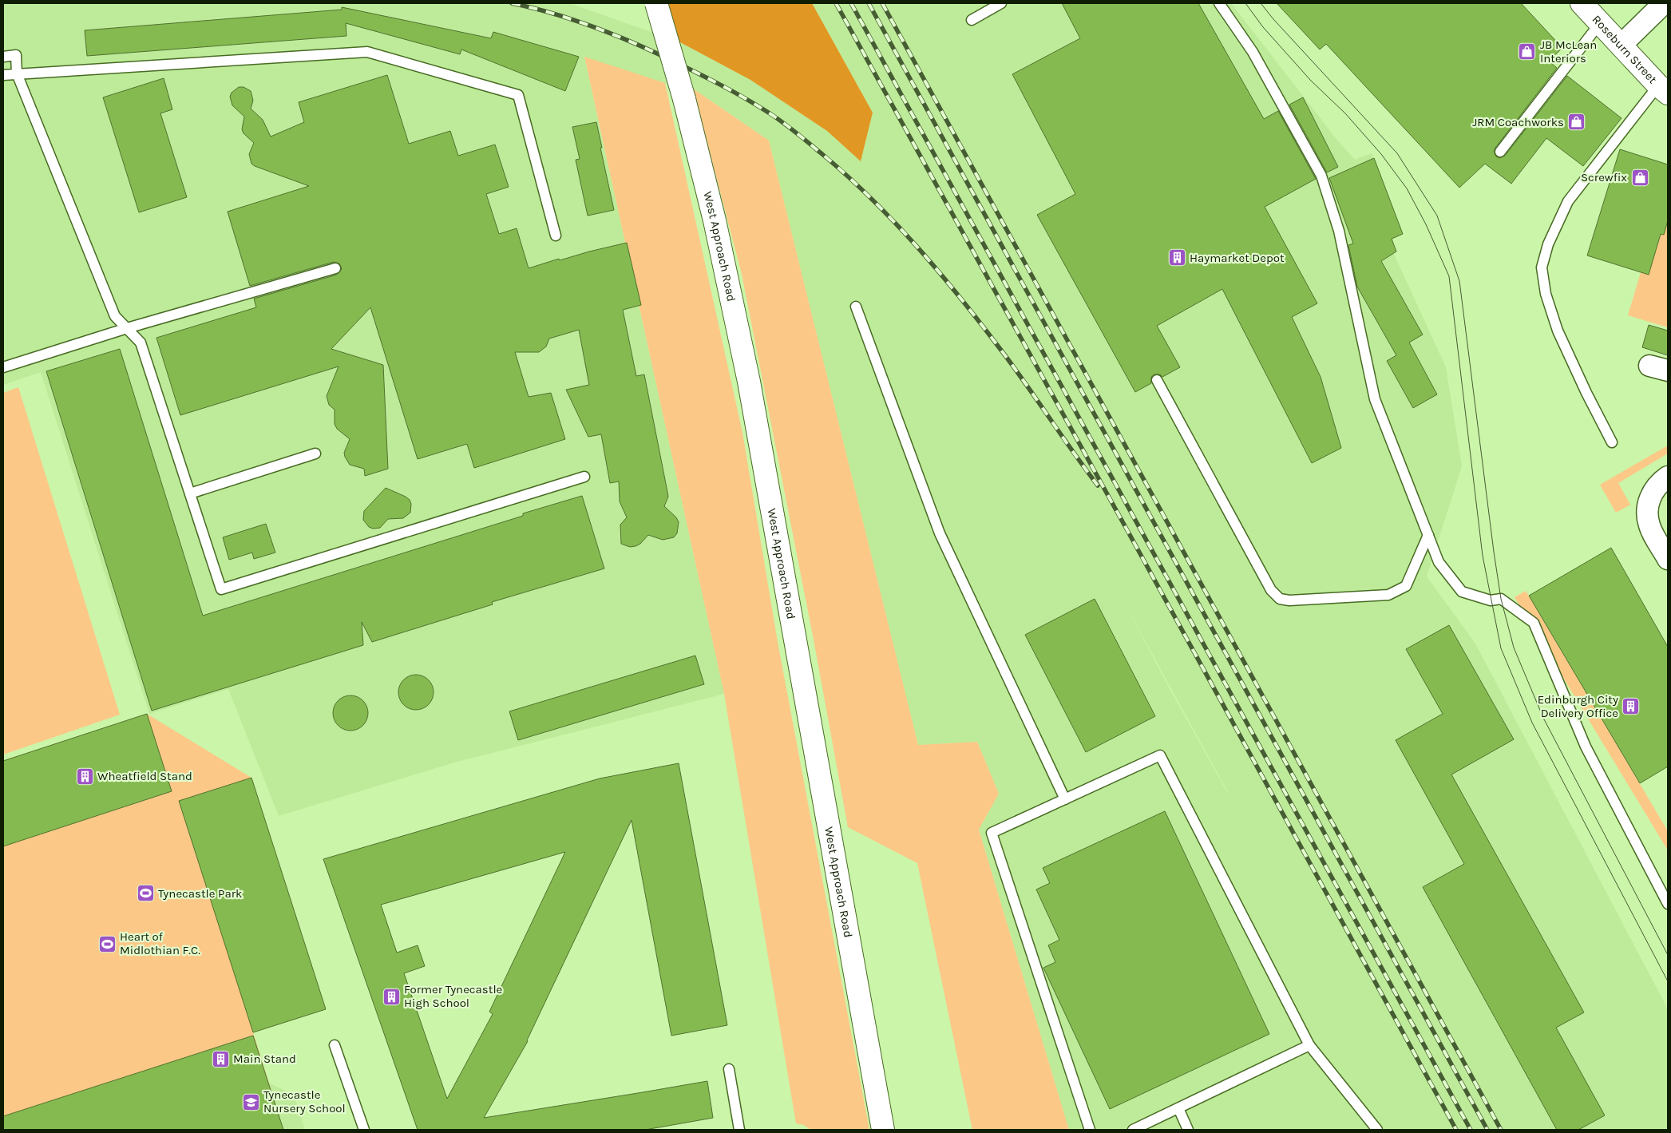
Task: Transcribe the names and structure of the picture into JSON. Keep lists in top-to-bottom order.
{
  "streets": {
    "street": ["Roseburn Street", "West Approach Road"]
  },
  "places": {
    "shop": ["JB McLean Interiors", "JRM Coachworks", "Screwfix"],
    "building": [
      "Haymarket Depot",
      "Edinburgh City Delivery Office",
      "Wheatfield Stand",
      "Former Tynecastle High School",
      "Main Stand"
    ],
    "sports": ["Tynecastle Park", "Heart of Midlothian F.C."],
    "school or university": ["Tynecastle Nursery School"]
  }
}
